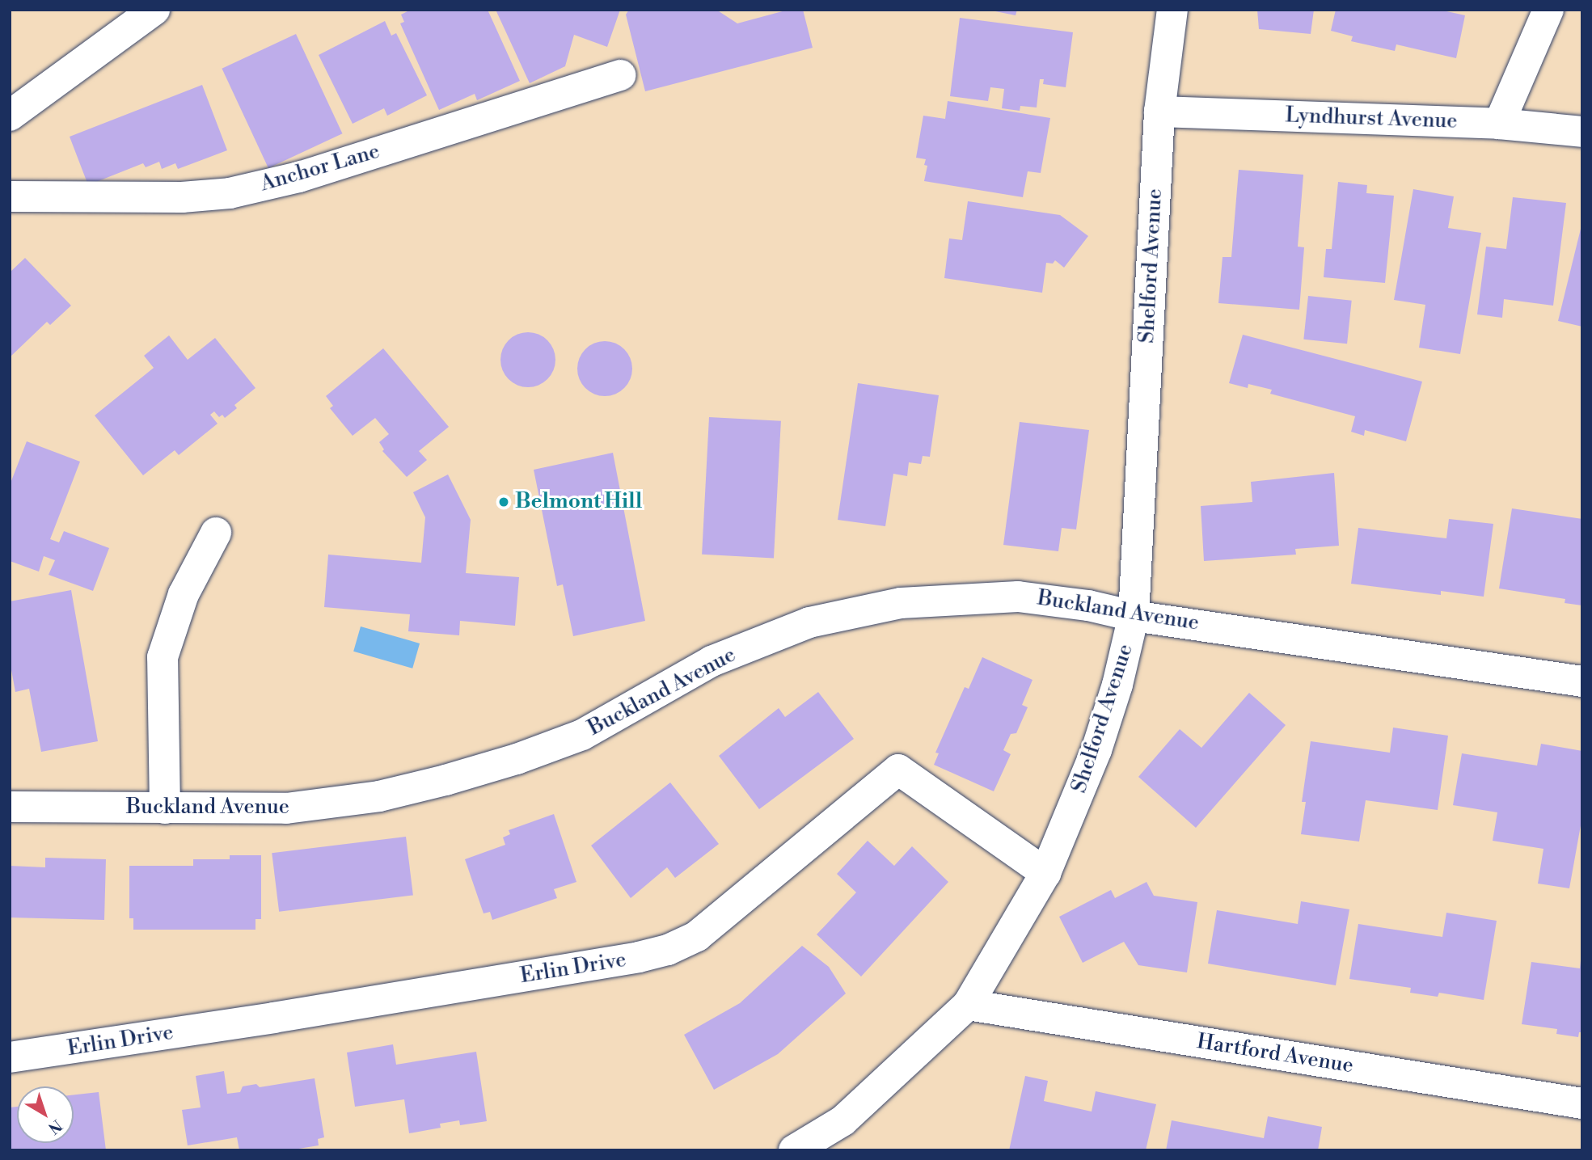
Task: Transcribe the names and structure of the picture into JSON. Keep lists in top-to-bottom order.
{
  "streets": {
    "street": [
      "Lyndhurst Avenue",
      "Anchor Lane",
      "Shelford Avenue",
      "Buckland Avenue",
      "Erlin Drive",
      "Hartford Avenue"
    ]
  },
  "crossings": [
    ["Lyndhurst Avenue", "Shelford Avenue"],
    ["Shelford Avenue", "Buckland Avenue"],
    ["Shelford Avenue", "Erlin Drive"],
    ["Shelford Avenue", "Hartford Avenue"]
  ],
  "places": ["Belmont Hill"],
  "north": "bottom right"
}
